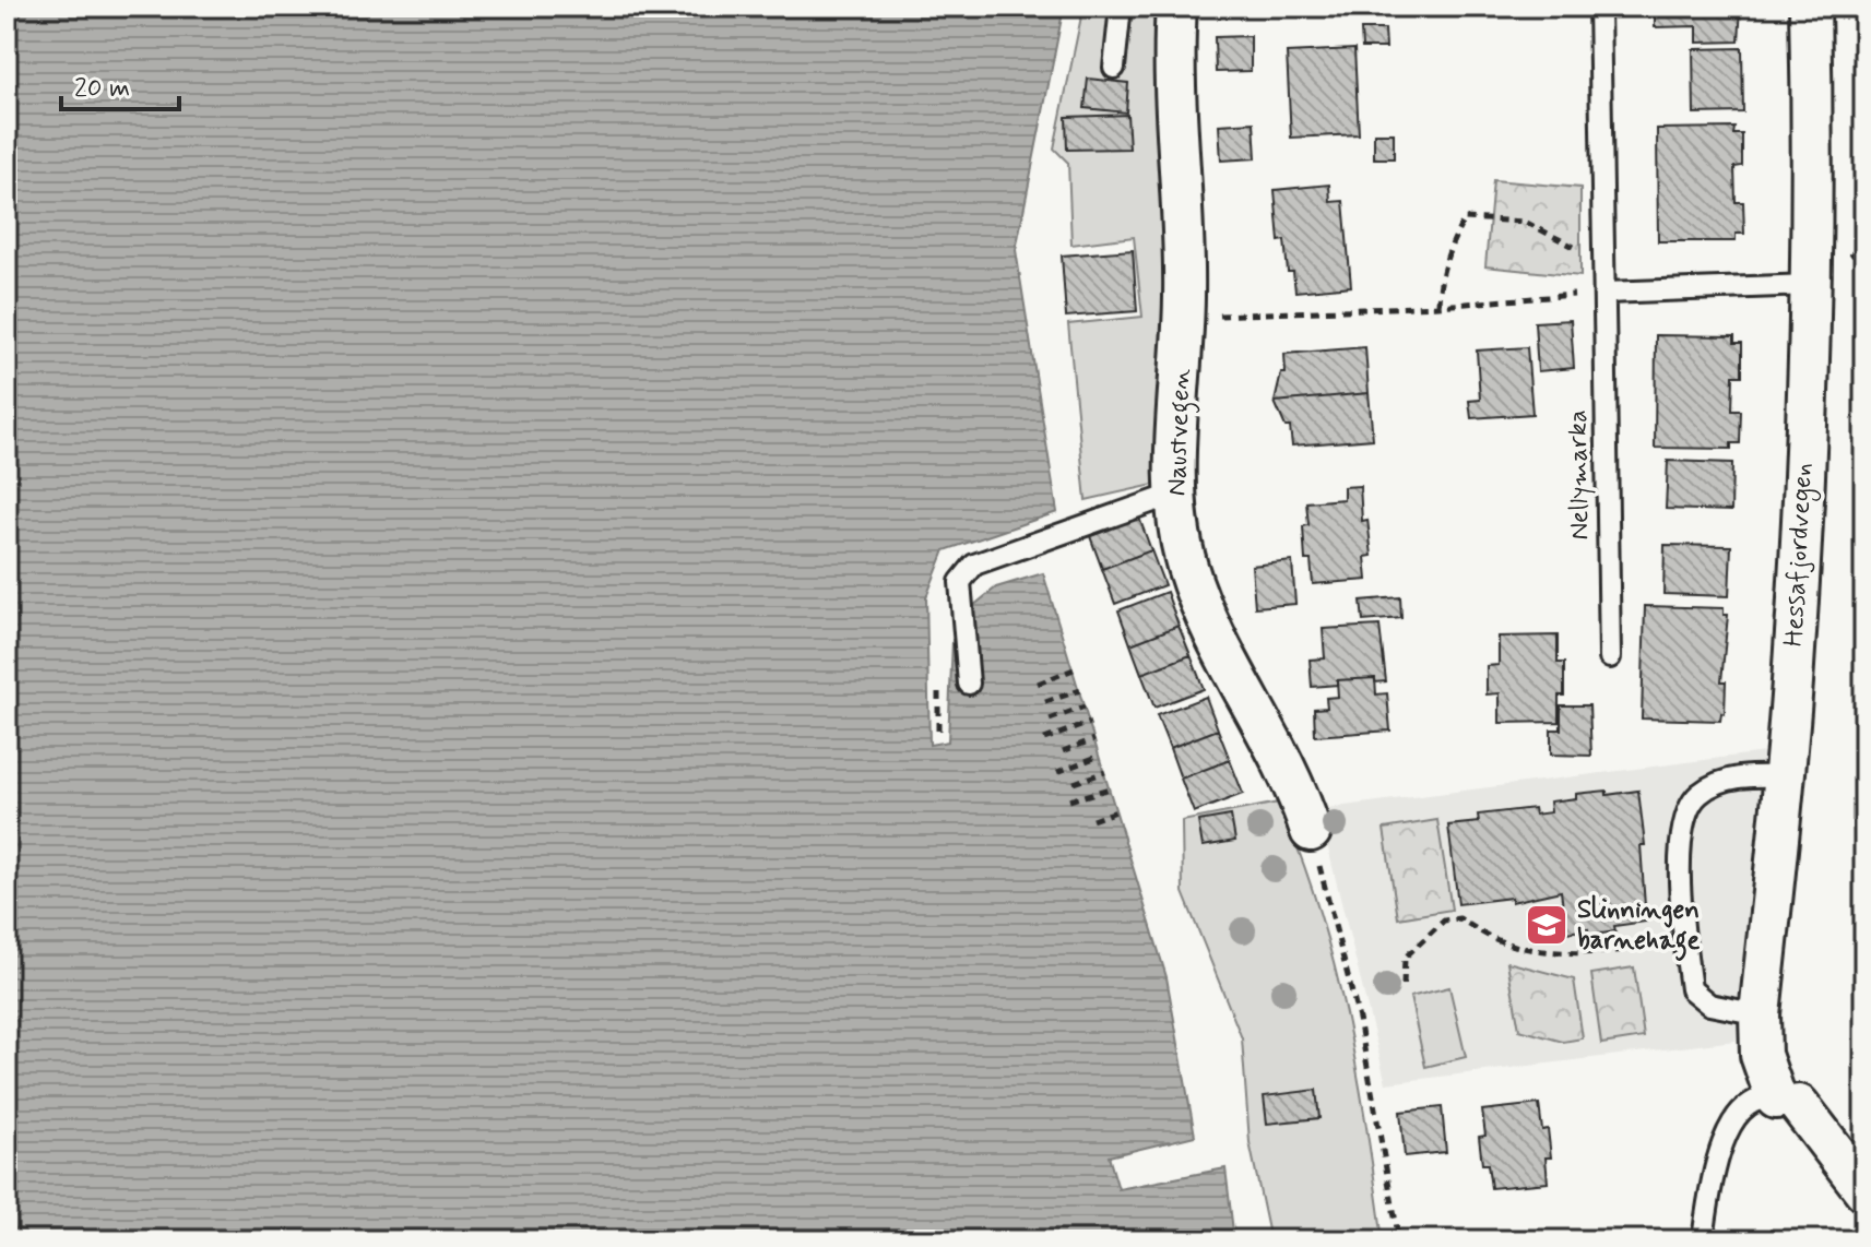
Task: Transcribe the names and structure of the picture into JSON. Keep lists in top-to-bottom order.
{
  "streets": {
    "street": ["Naustvegen", "Hessafjordvegen"],
    "lane": ["Nellymarka"]
  },
  "places": {
    "school or university": ["Slinningen barnehage"]
  },
  "scale_bar": "20 m"
}
